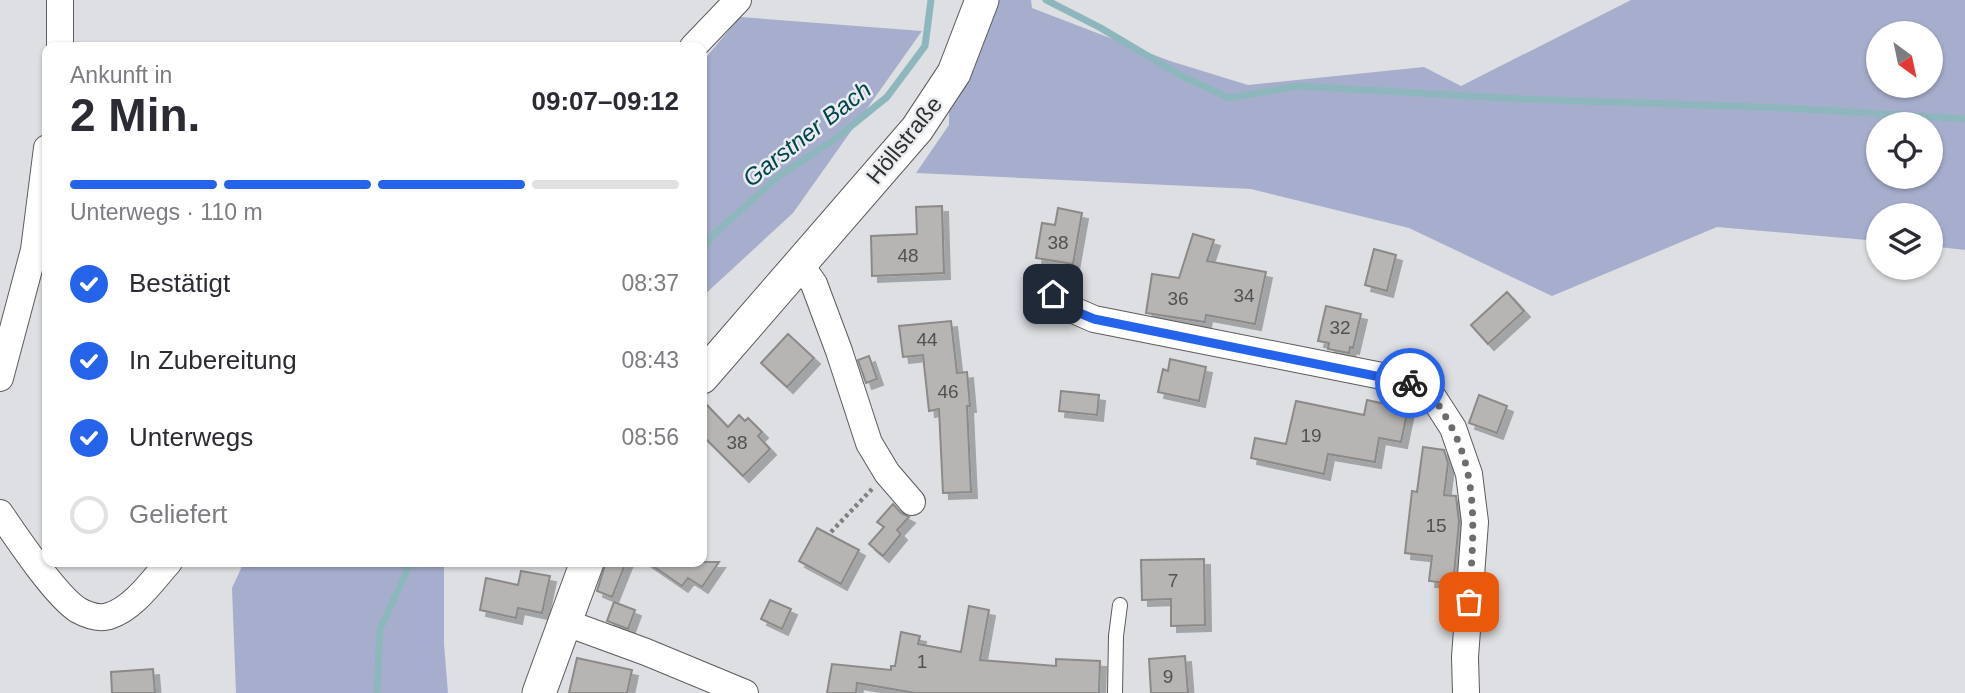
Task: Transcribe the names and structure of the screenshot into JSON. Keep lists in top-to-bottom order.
{
  "streets": {
    "street": ["Höllstraße"]
  },
  "water": ["Garstner Bach"],
  "house_numbers": [
    "38",
    "48",
    "34",
    "36",
    "32",
    "44",
    "46",
    "19",
    "38",
    "15",
    "7",
    "1",
    "9"
  ],
  "north": "bottom right",
  "page": {
    "heading": ["2 Min.", "Ankunft in", "09:07–09:12"],
    "bar": "Unterwegs · 110 m",
    "list": [
      ["Bestätigt", "08:37"],
      ["In Zubereitung", "08:43"],
      ["Unterwegs", "08:56"],
      "Geliefert"
    ]
  }
}
